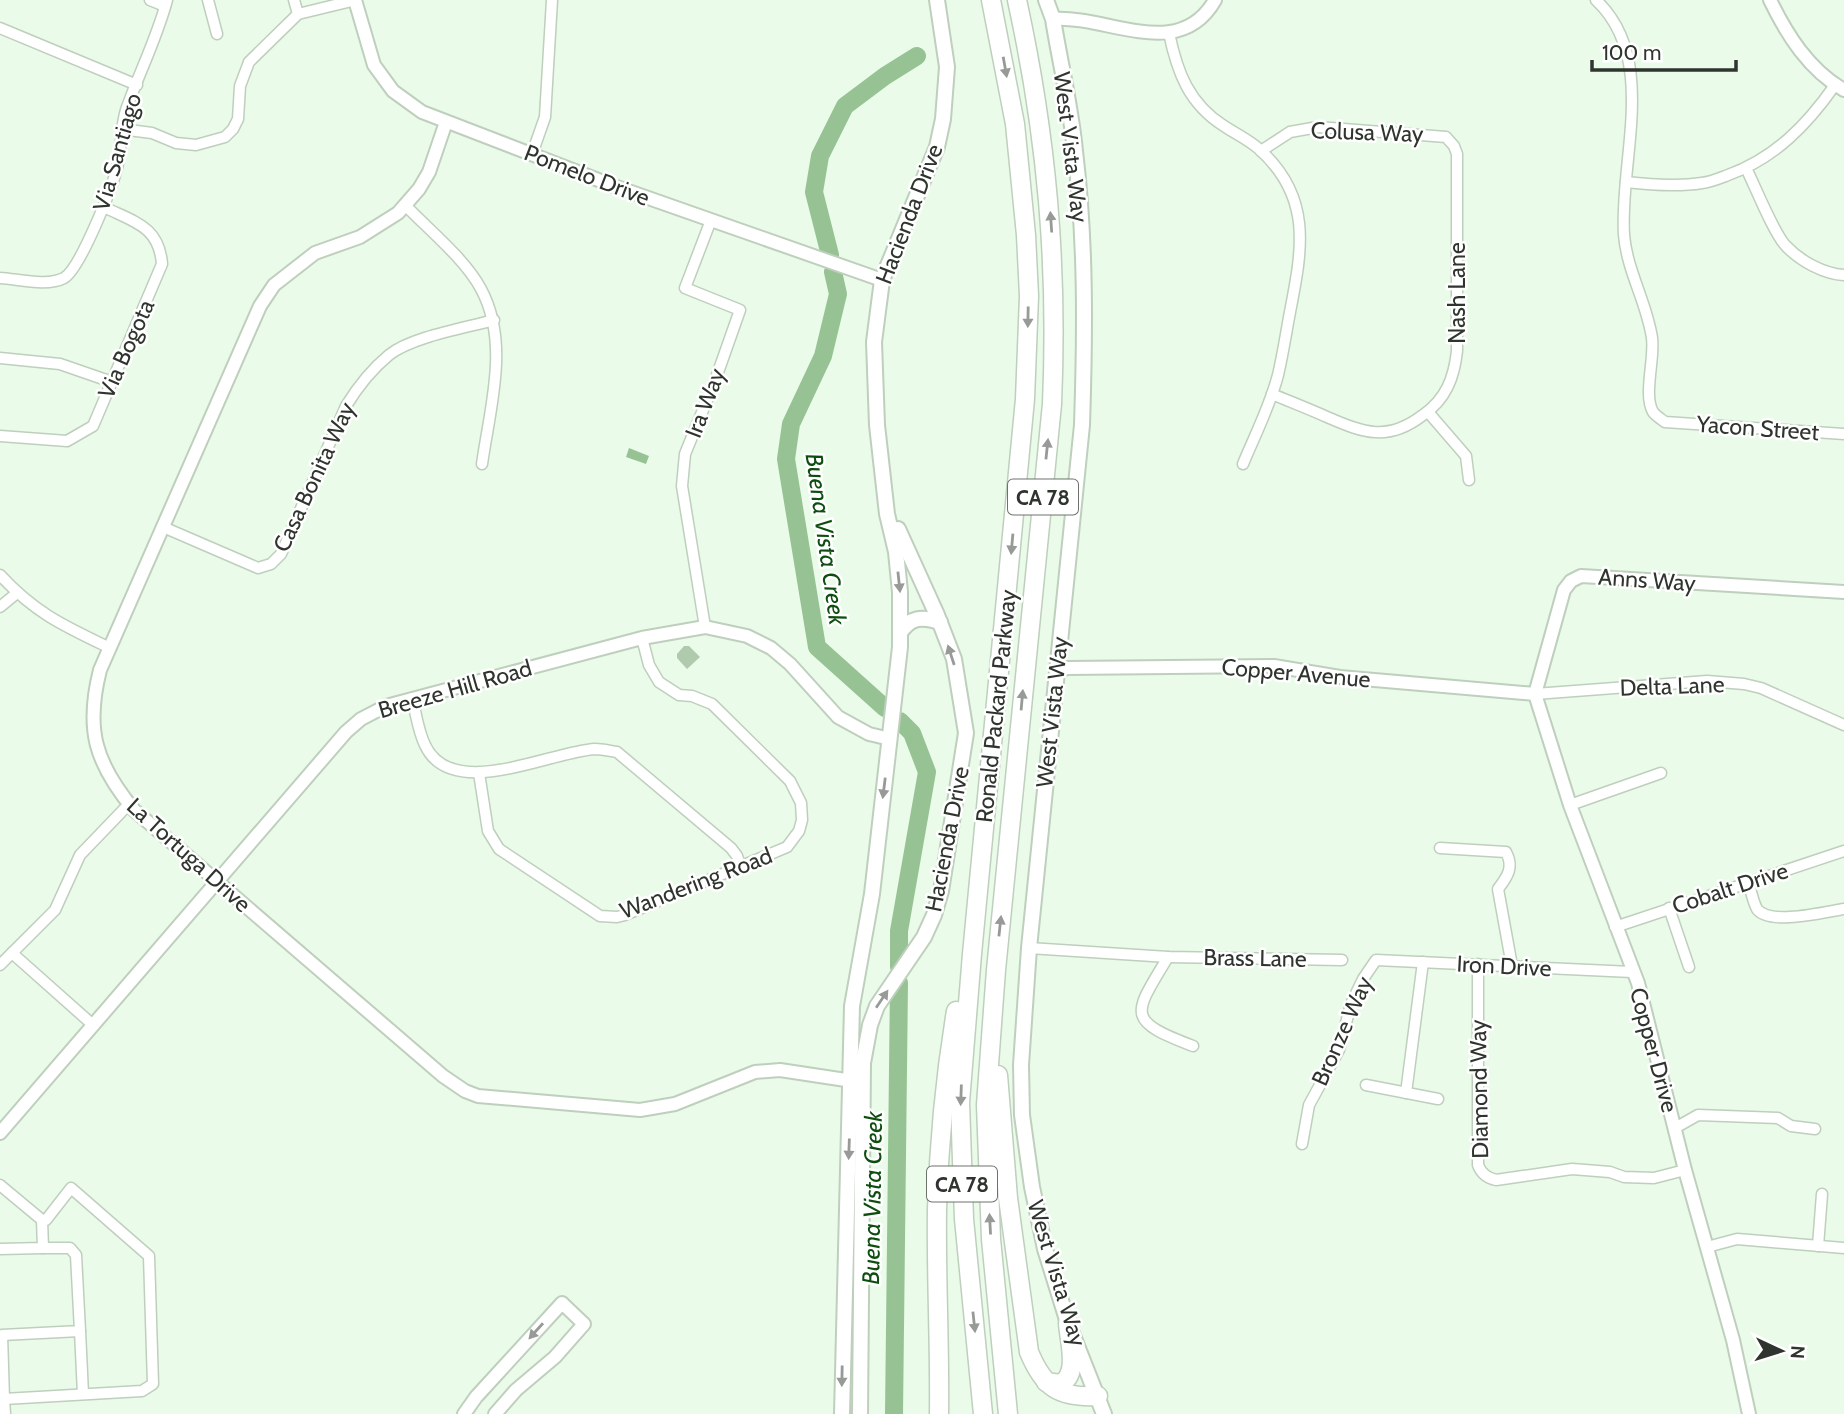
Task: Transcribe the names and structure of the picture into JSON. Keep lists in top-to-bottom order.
{
  "streets": {
    "highway": ["CA 78", "Ronald Packard Parkway"],
    "main road": ["West Vista Way", "Hacienda Drive"],
    "street": [
      "Colusa Way",
      "Via Santiago",
      "Pomelo Drive",
      "Nash Lane",
      "Via Bogota",
      "Ira Way",
      "Yacon Street",
      "Casa Bonita Way",
      "Anns Way",
      "Copper Avenue",
      "Delta Lane",
      "Breeze Hill Road",
      "La Tortuga Drive",
      "Wandering Road",
      "Cobalt Drive",
      "Brass Lane",
      "Iron Drive",
      "Bronze Way",
      "Copper Drive",
      "Diamond Way"
    ]
  },
  "crossings": [
    ["Colusa Way", "Nash Lane"],
    ["West Vista Way", "Copper Avenue"],
    ["West Vista Way", "Brass Lane"],
    ["Via Santiago", "Via Bogota"],
    ["Pomelo Drive", "Hacienda Drive"],
    ["Pomelo Drive", "Ira Way"],
    ["Pomelo Drive", "La Tortuga Drive"],
    ["Hacienda Drive", "Breeze Hill Road"],
    ["Hacienda Drive", "La Tortuga Drive"],
    ["Ira Way", "Breeze Hill Road"],
    ["Casa Bonita Way", "La Tortuga Drive"],
    ["Anns Way", "Copper Avenue"],
    ["Anns Way", "Delta Lane"],
    ["Anns Way", "Copper Drive"],
    ["Copper Avenue", "Delta Lane"],
    ["Copper Avenue", "Copper Drive"],
    ["Delta Lane", "Copper Drive"],
    ["Breeze Hill Road", "La Tortuga Drive"],
    ["Breeze Hill Road", "Wandering Road"],
    ["Cobalt Drive", "Copper Drive"],
    ["Iron Drive", "Bronze Way"],
    ["Iron Drive", "Copper Drive"],
    ["Iron Drive", "Diamond Way"],
    ["Copper Drive", "Diamond Way"]
  ],
  "water": ["Buena Vista Creek"],
  "scale_bar": "100 m",
  "north": "right"
}
